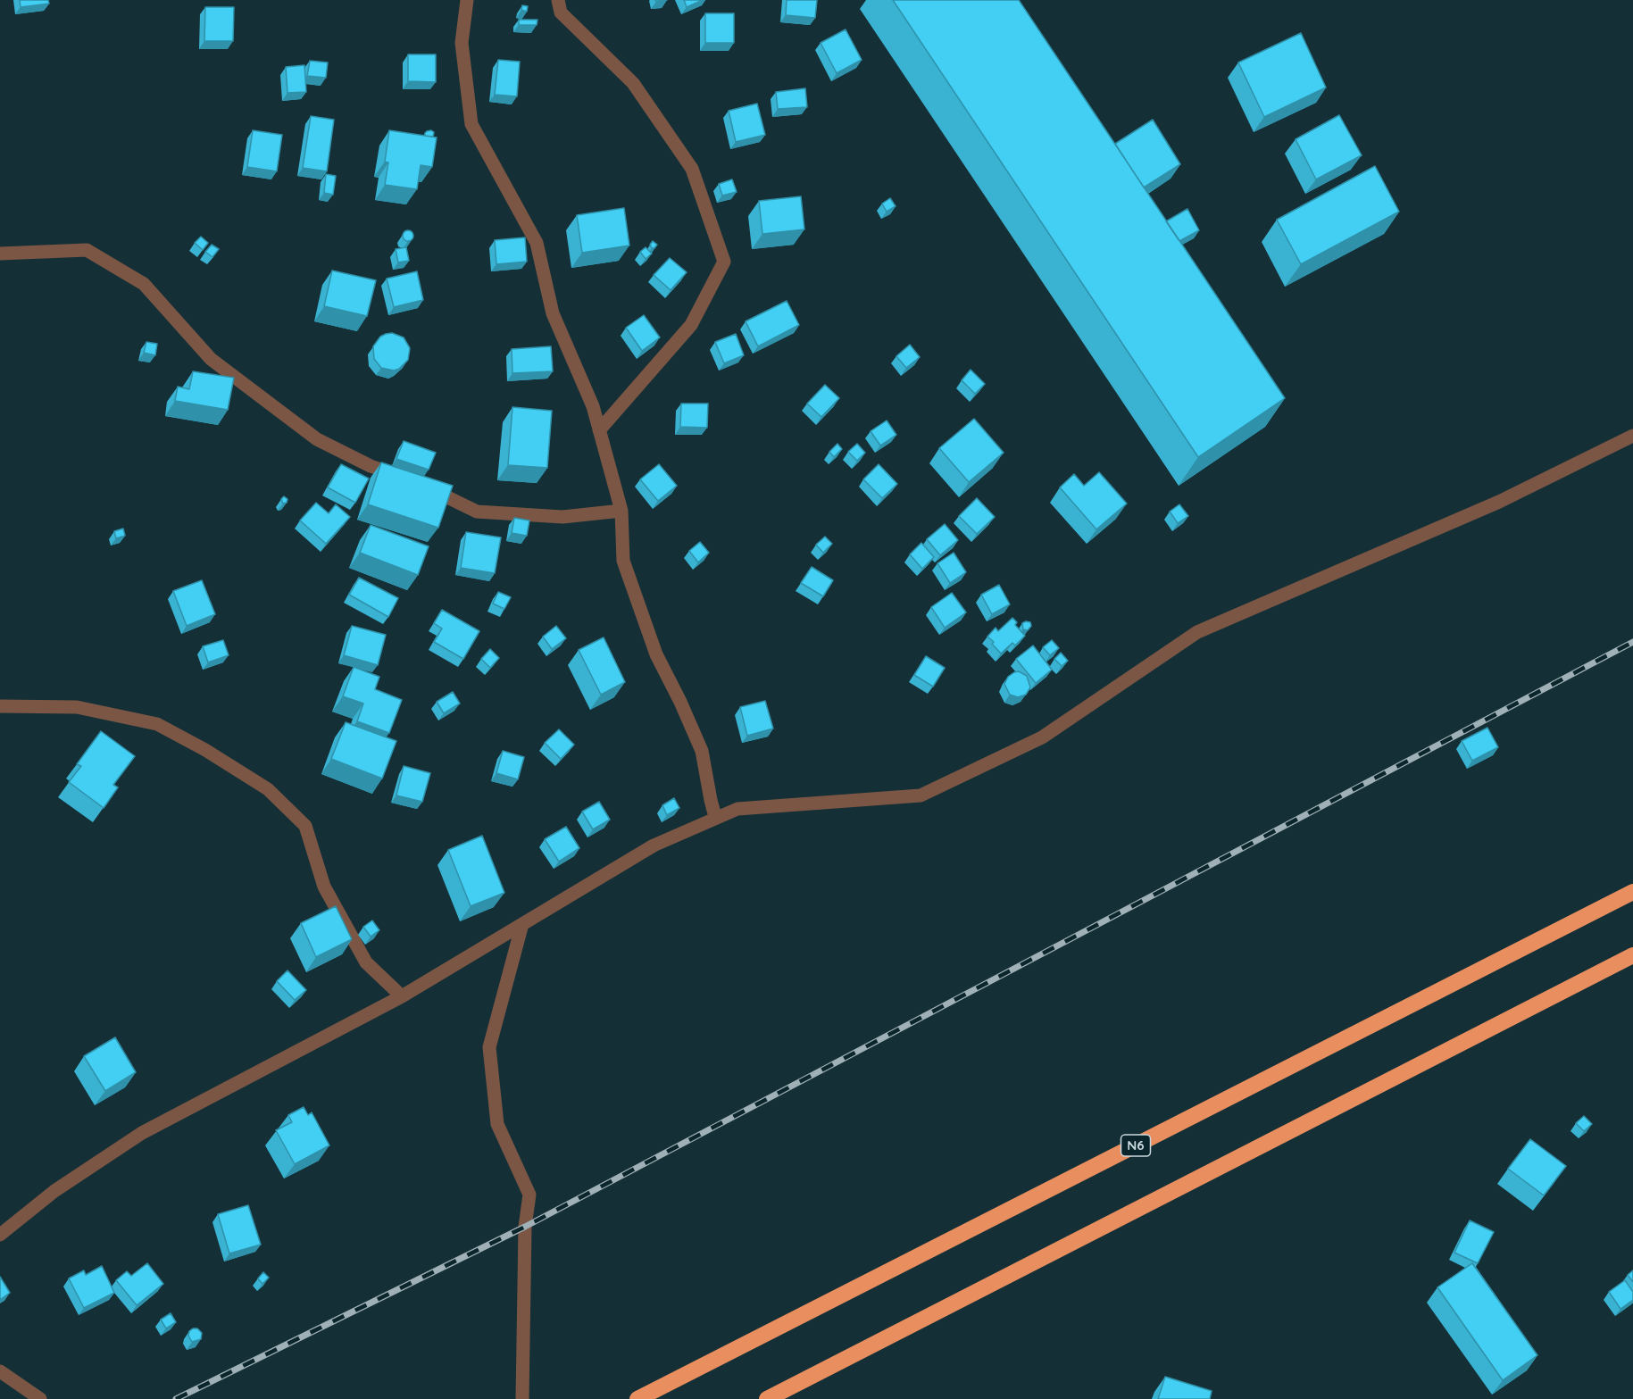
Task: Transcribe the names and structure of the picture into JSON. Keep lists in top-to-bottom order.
{
  "streets": {
    "highway": ["N6"]
  }
}
